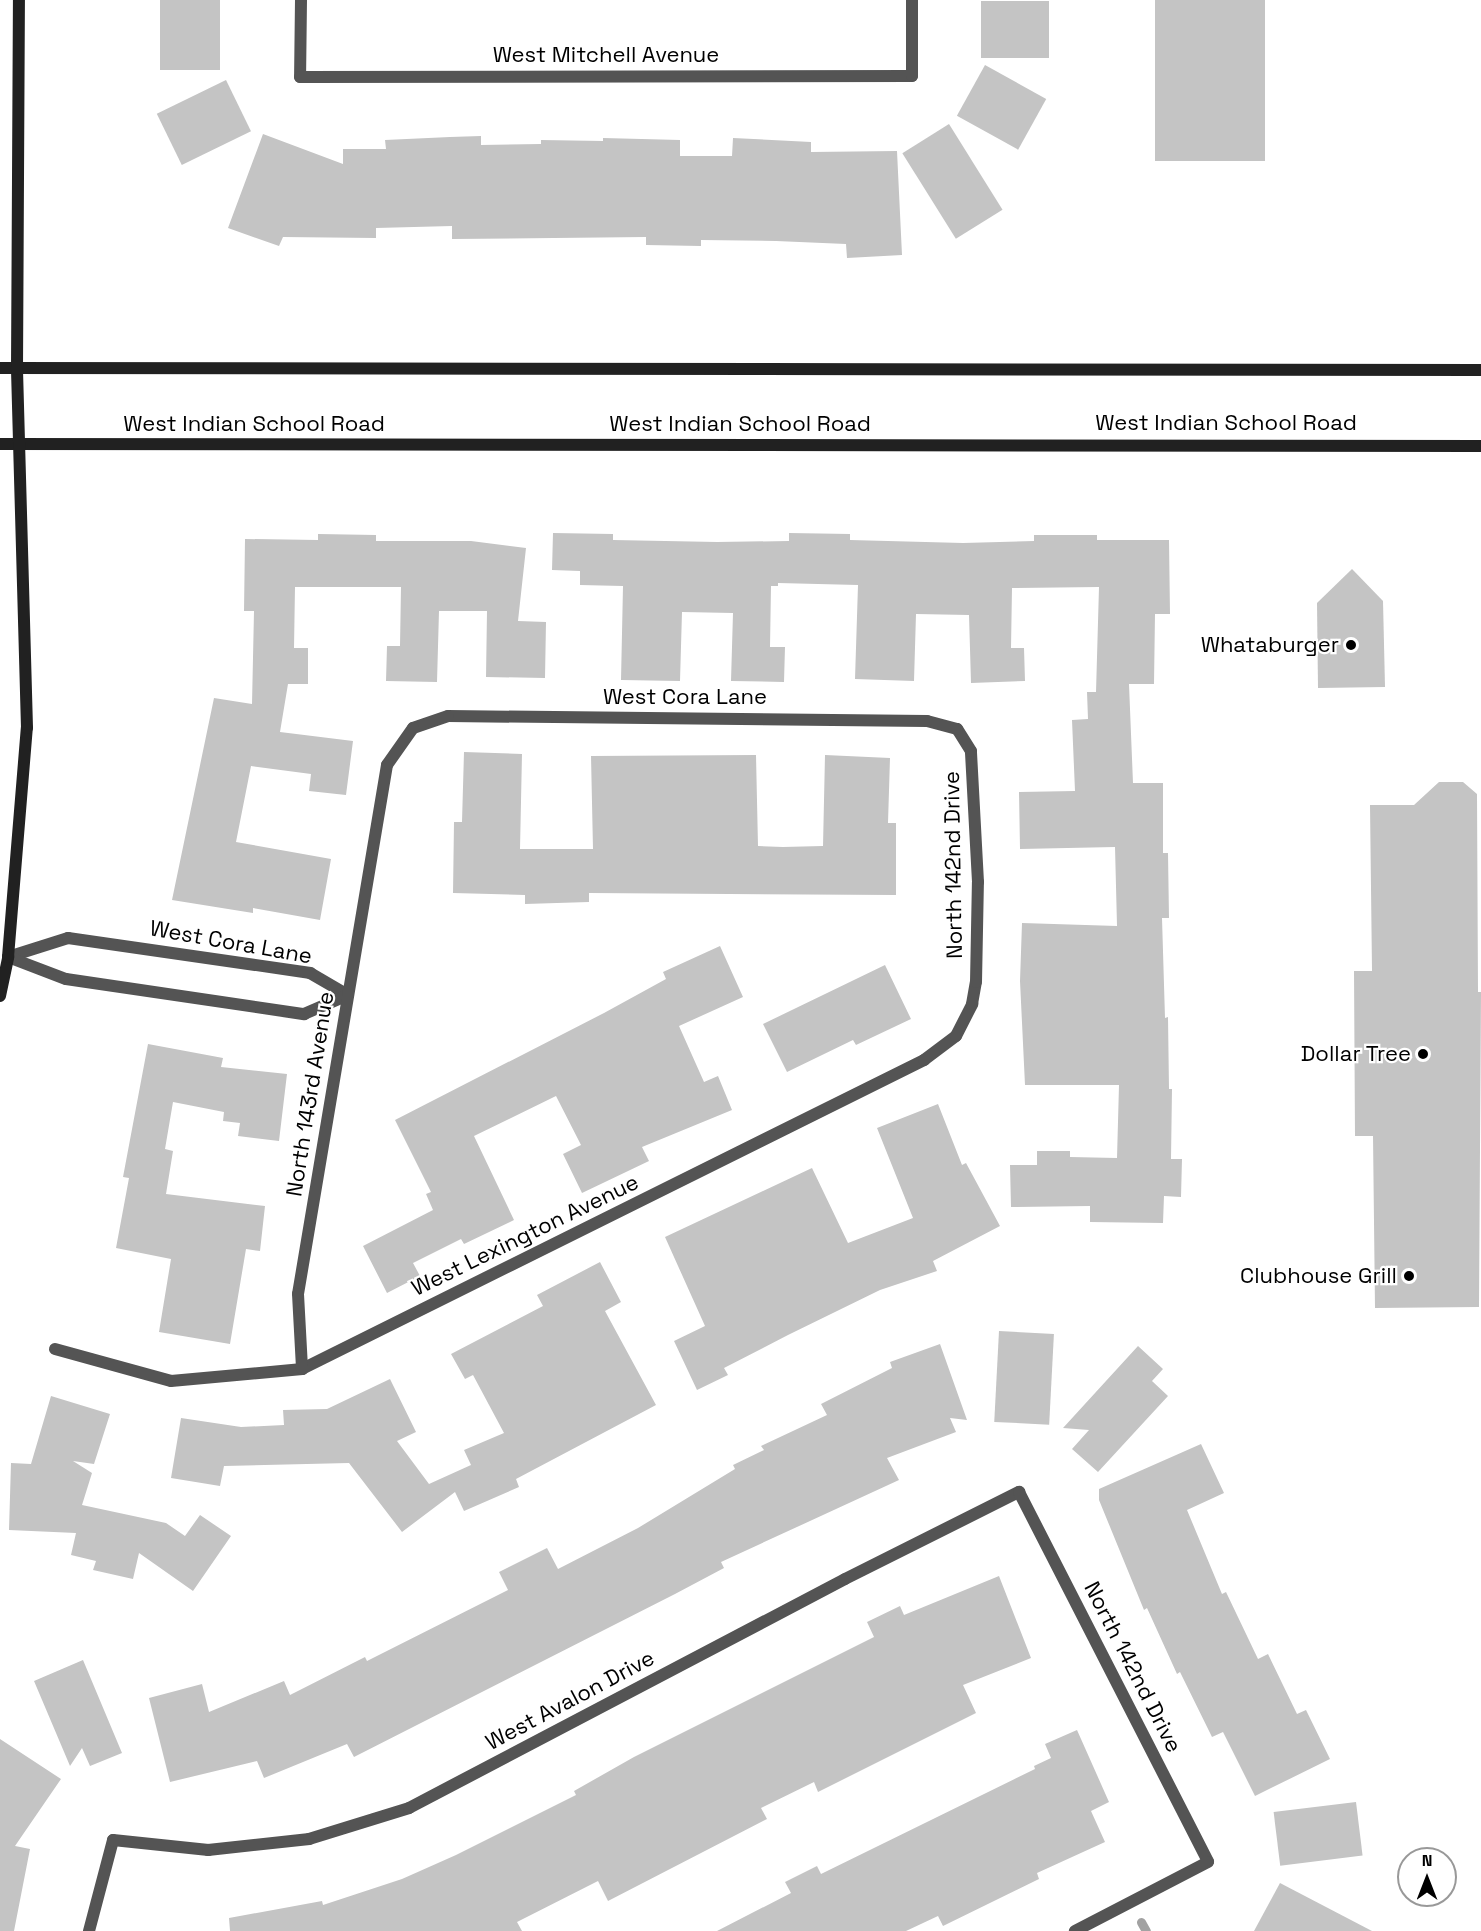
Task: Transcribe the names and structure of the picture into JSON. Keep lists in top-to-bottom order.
{
  "streets": {
    "main road": ["West Indian School Road"],
    "street": [
      "West Mitchell Avenue",
      "West Cora Lane",
      "North 142nd Drive",
      "North 143rd Avenue",
      "West Lexington Avenue",
      "West Avalon Drive"
    ]
  },
  "crossings": [
    ["West Cora Lane", "North 142nd Drive"],
    ["West Cora Lane", "North 143rd Avenue"],
    ["North 142nd Drive", "West Lexington Avenue"],
    ["North 142nd Drive", "West Avalon Drive"],
    ["North 143rd Avenue", "West Lexington Avenue"]
  ],
  "places": ["Whataburger", "Dollar Tree", "Clubhouse Grill"],
  "north": "top"
}
